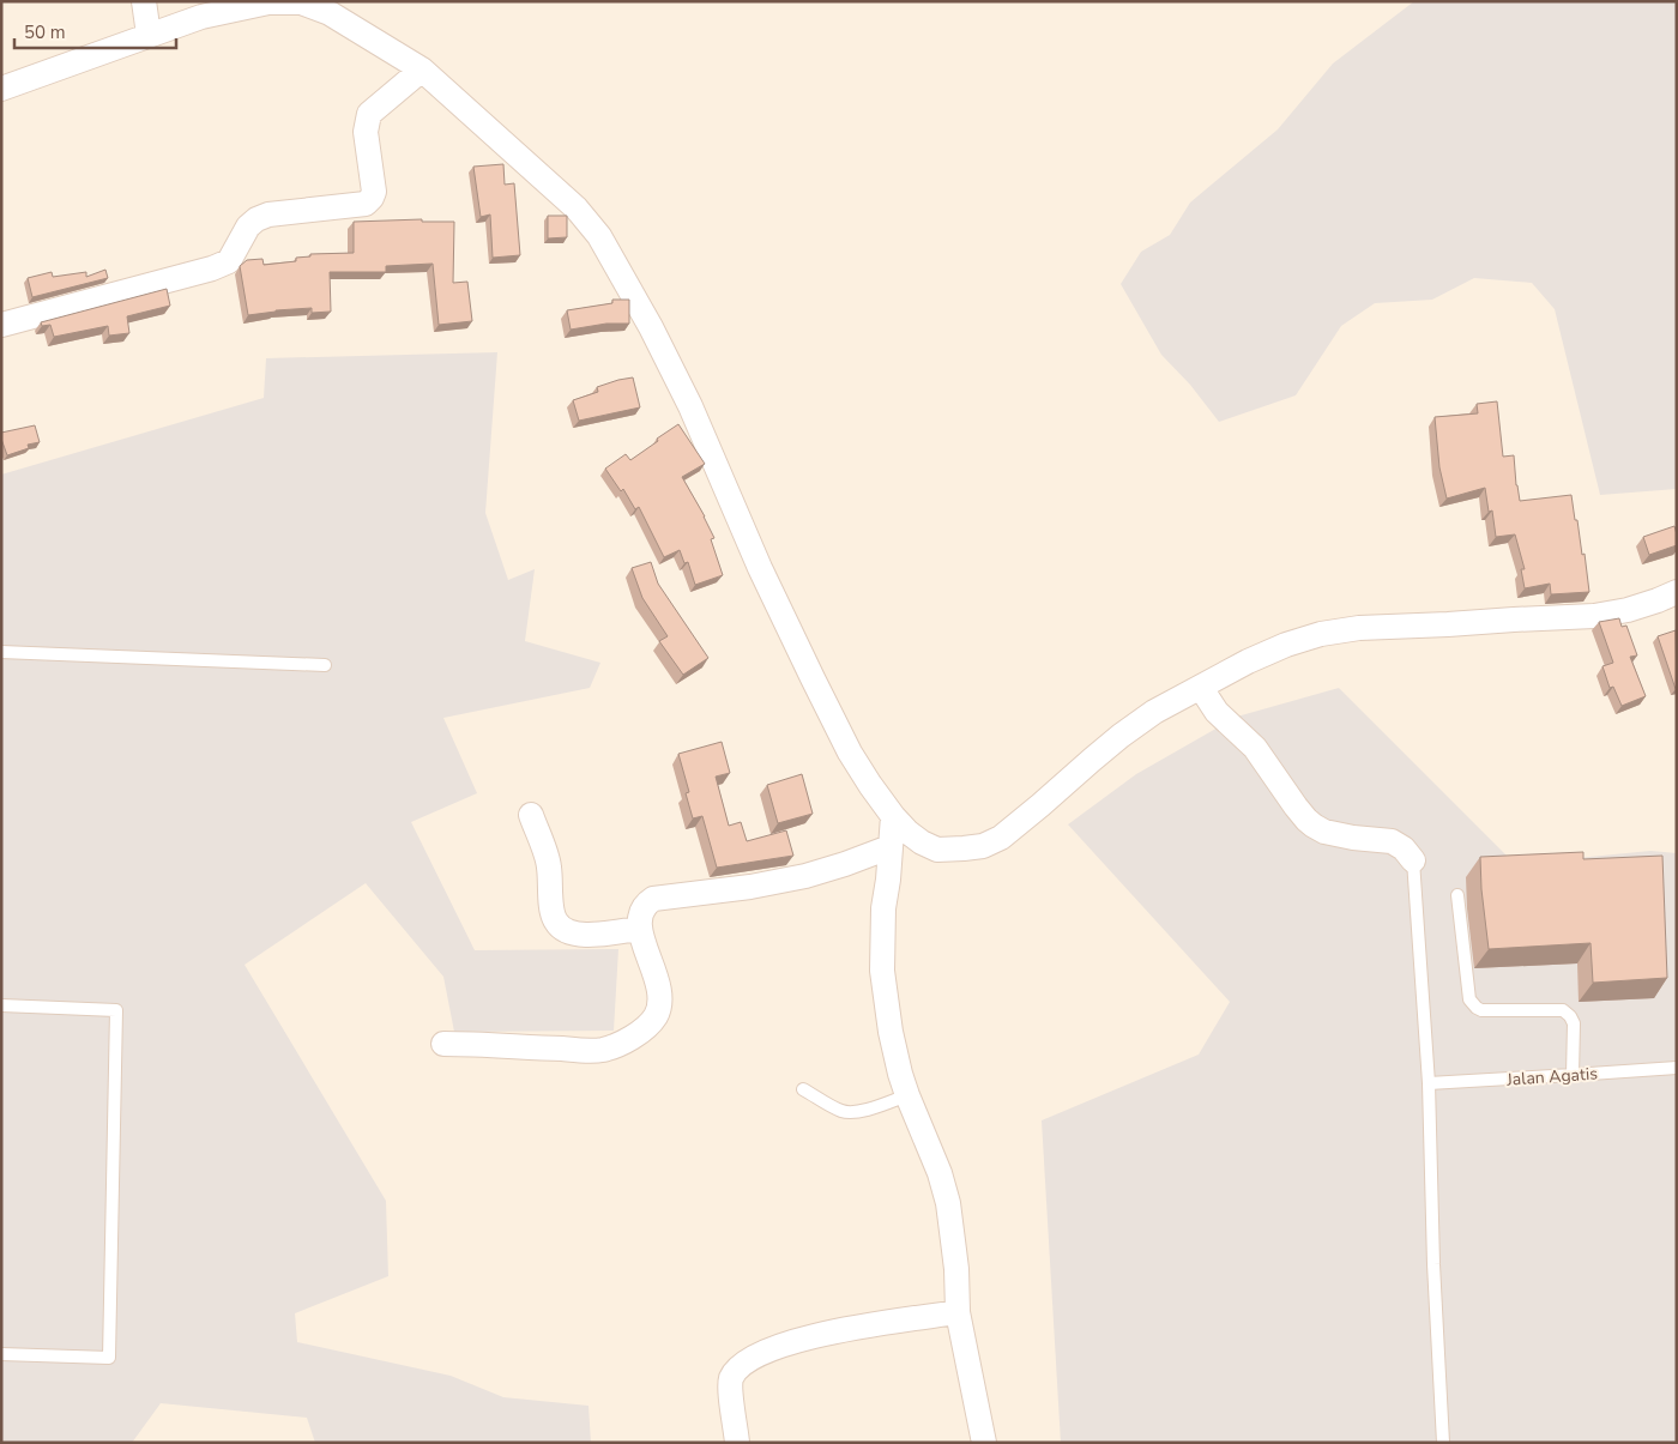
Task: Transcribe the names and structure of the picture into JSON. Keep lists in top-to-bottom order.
{
  "streets": {
    "lane": ["Jalan Agatis"]
  },
  "scale_bar": "50 m"
}
